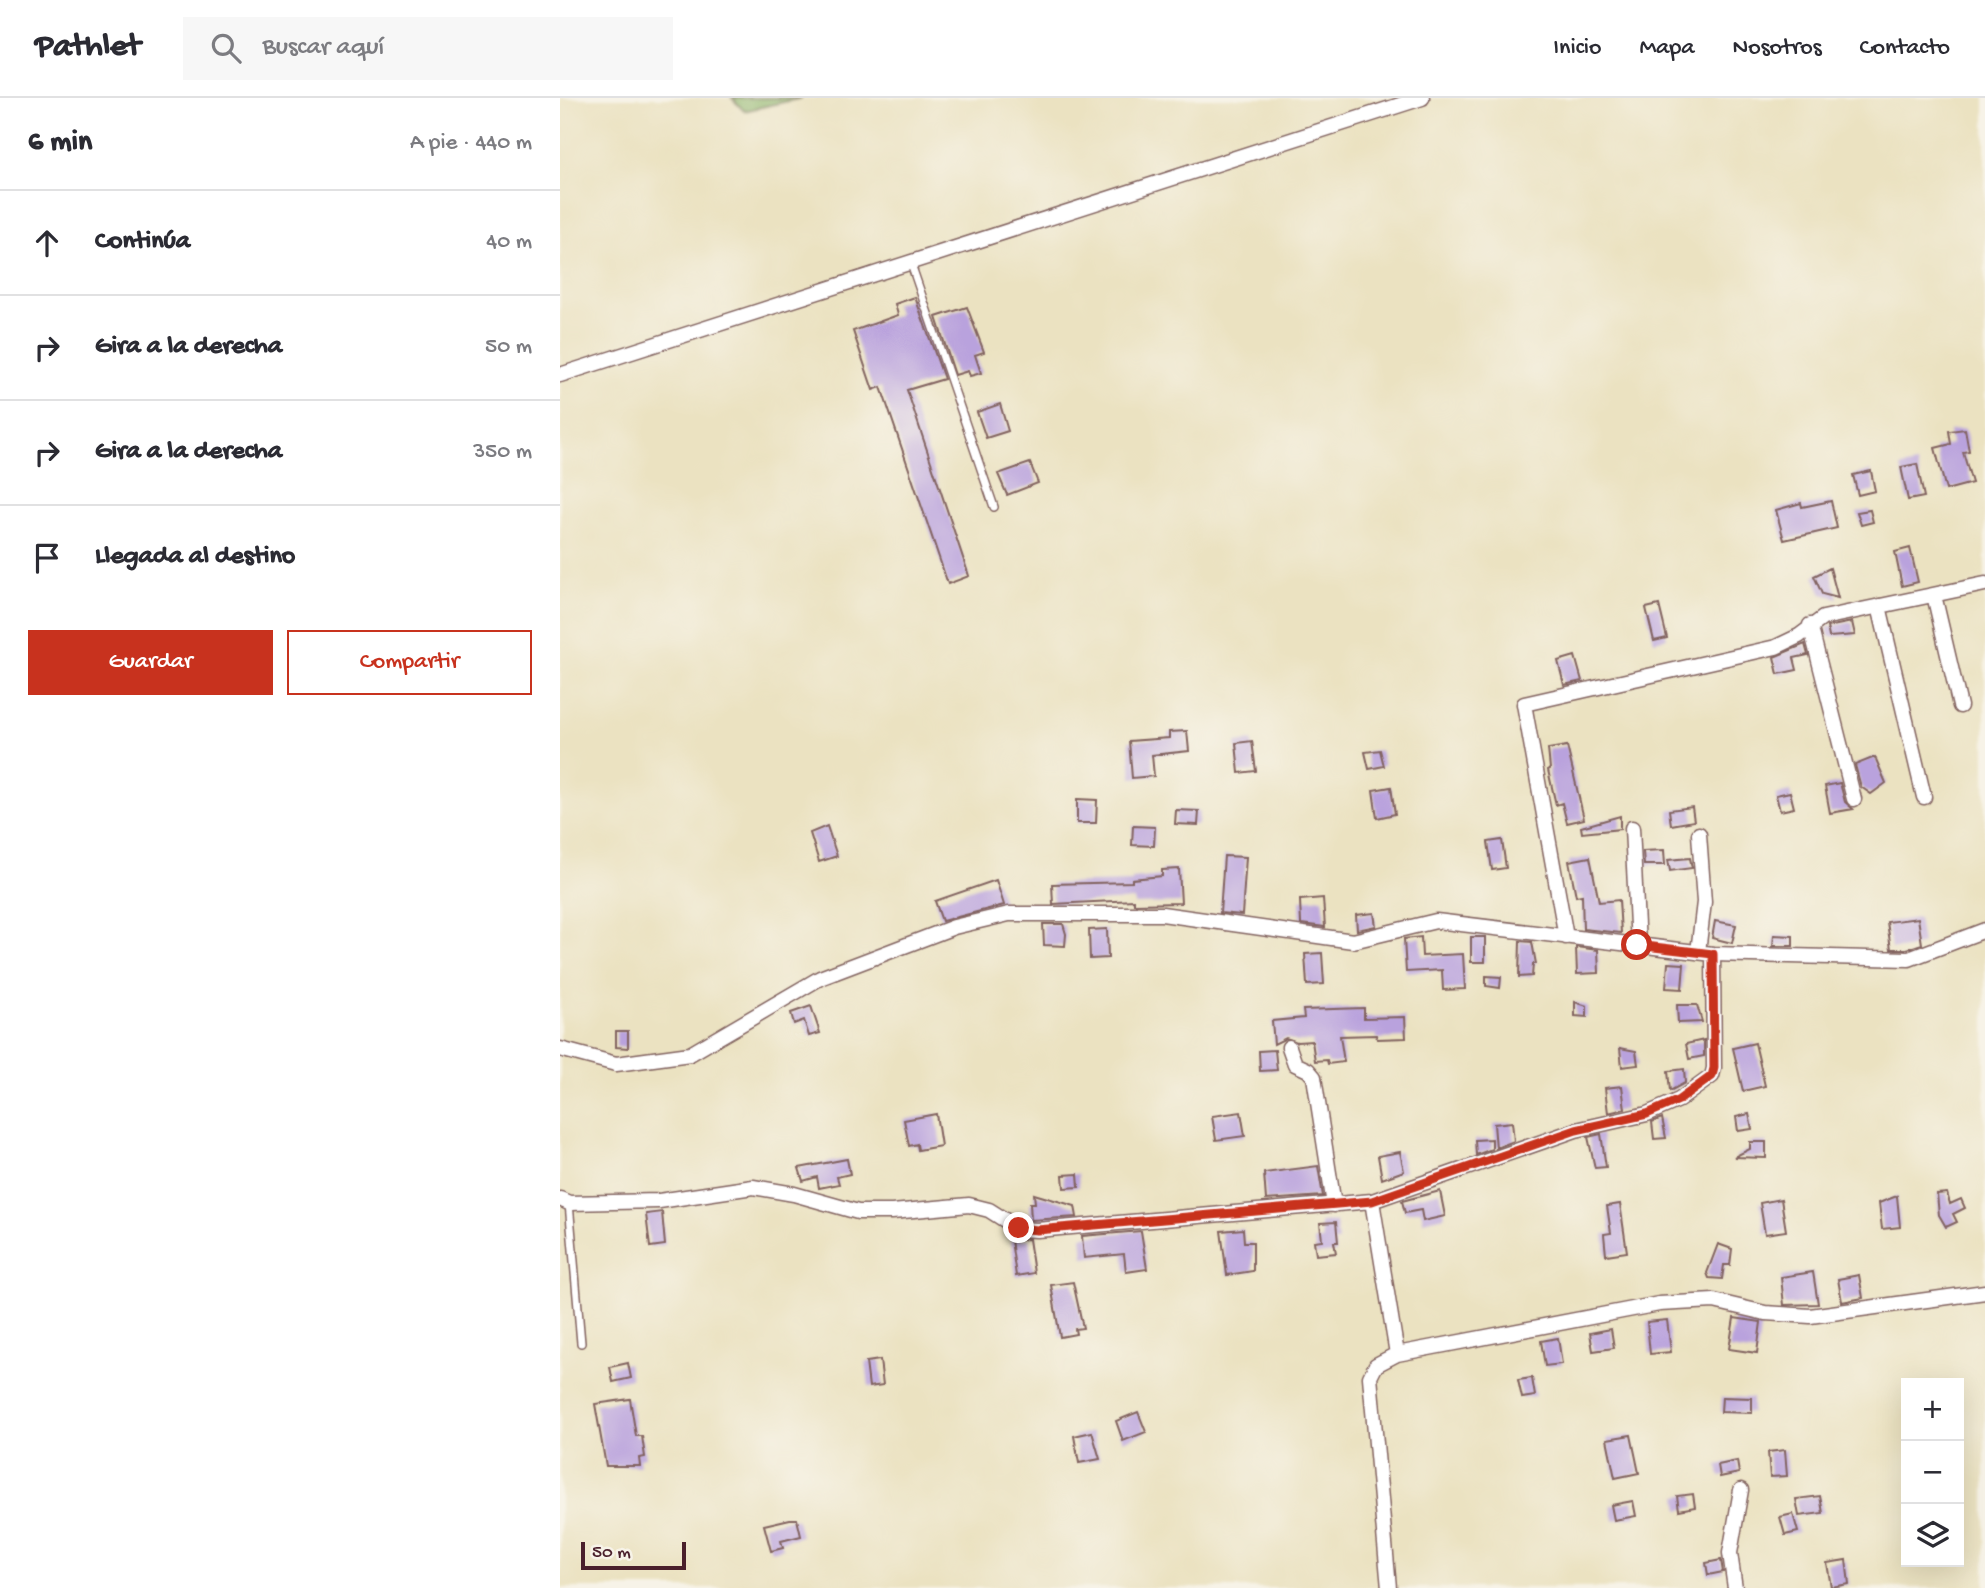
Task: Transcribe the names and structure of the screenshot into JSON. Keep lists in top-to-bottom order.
{
  "scale_bar": "50 m",
  "page": {
    "header": "Pathlet",
    "search": "Buscar aquí",
    "nav": [
      "Inicio",
      "Mapa",
      "Nosotros",
      "Contacto"
    ],
    "heading": ["6 min", "A pie · 440 m"],
    "list": [
      ["Continúa", "40 m"],
      ["Gira a la derecha", "50 m"],
      ["Gira a la derecha", "350 m"],
      "Llegada al destino"
    ],
    "buttons": ["Guardar", "Compartir"],
    "map_buttons": ["+", "−"],
    "scale": "50 m"
  }
}
